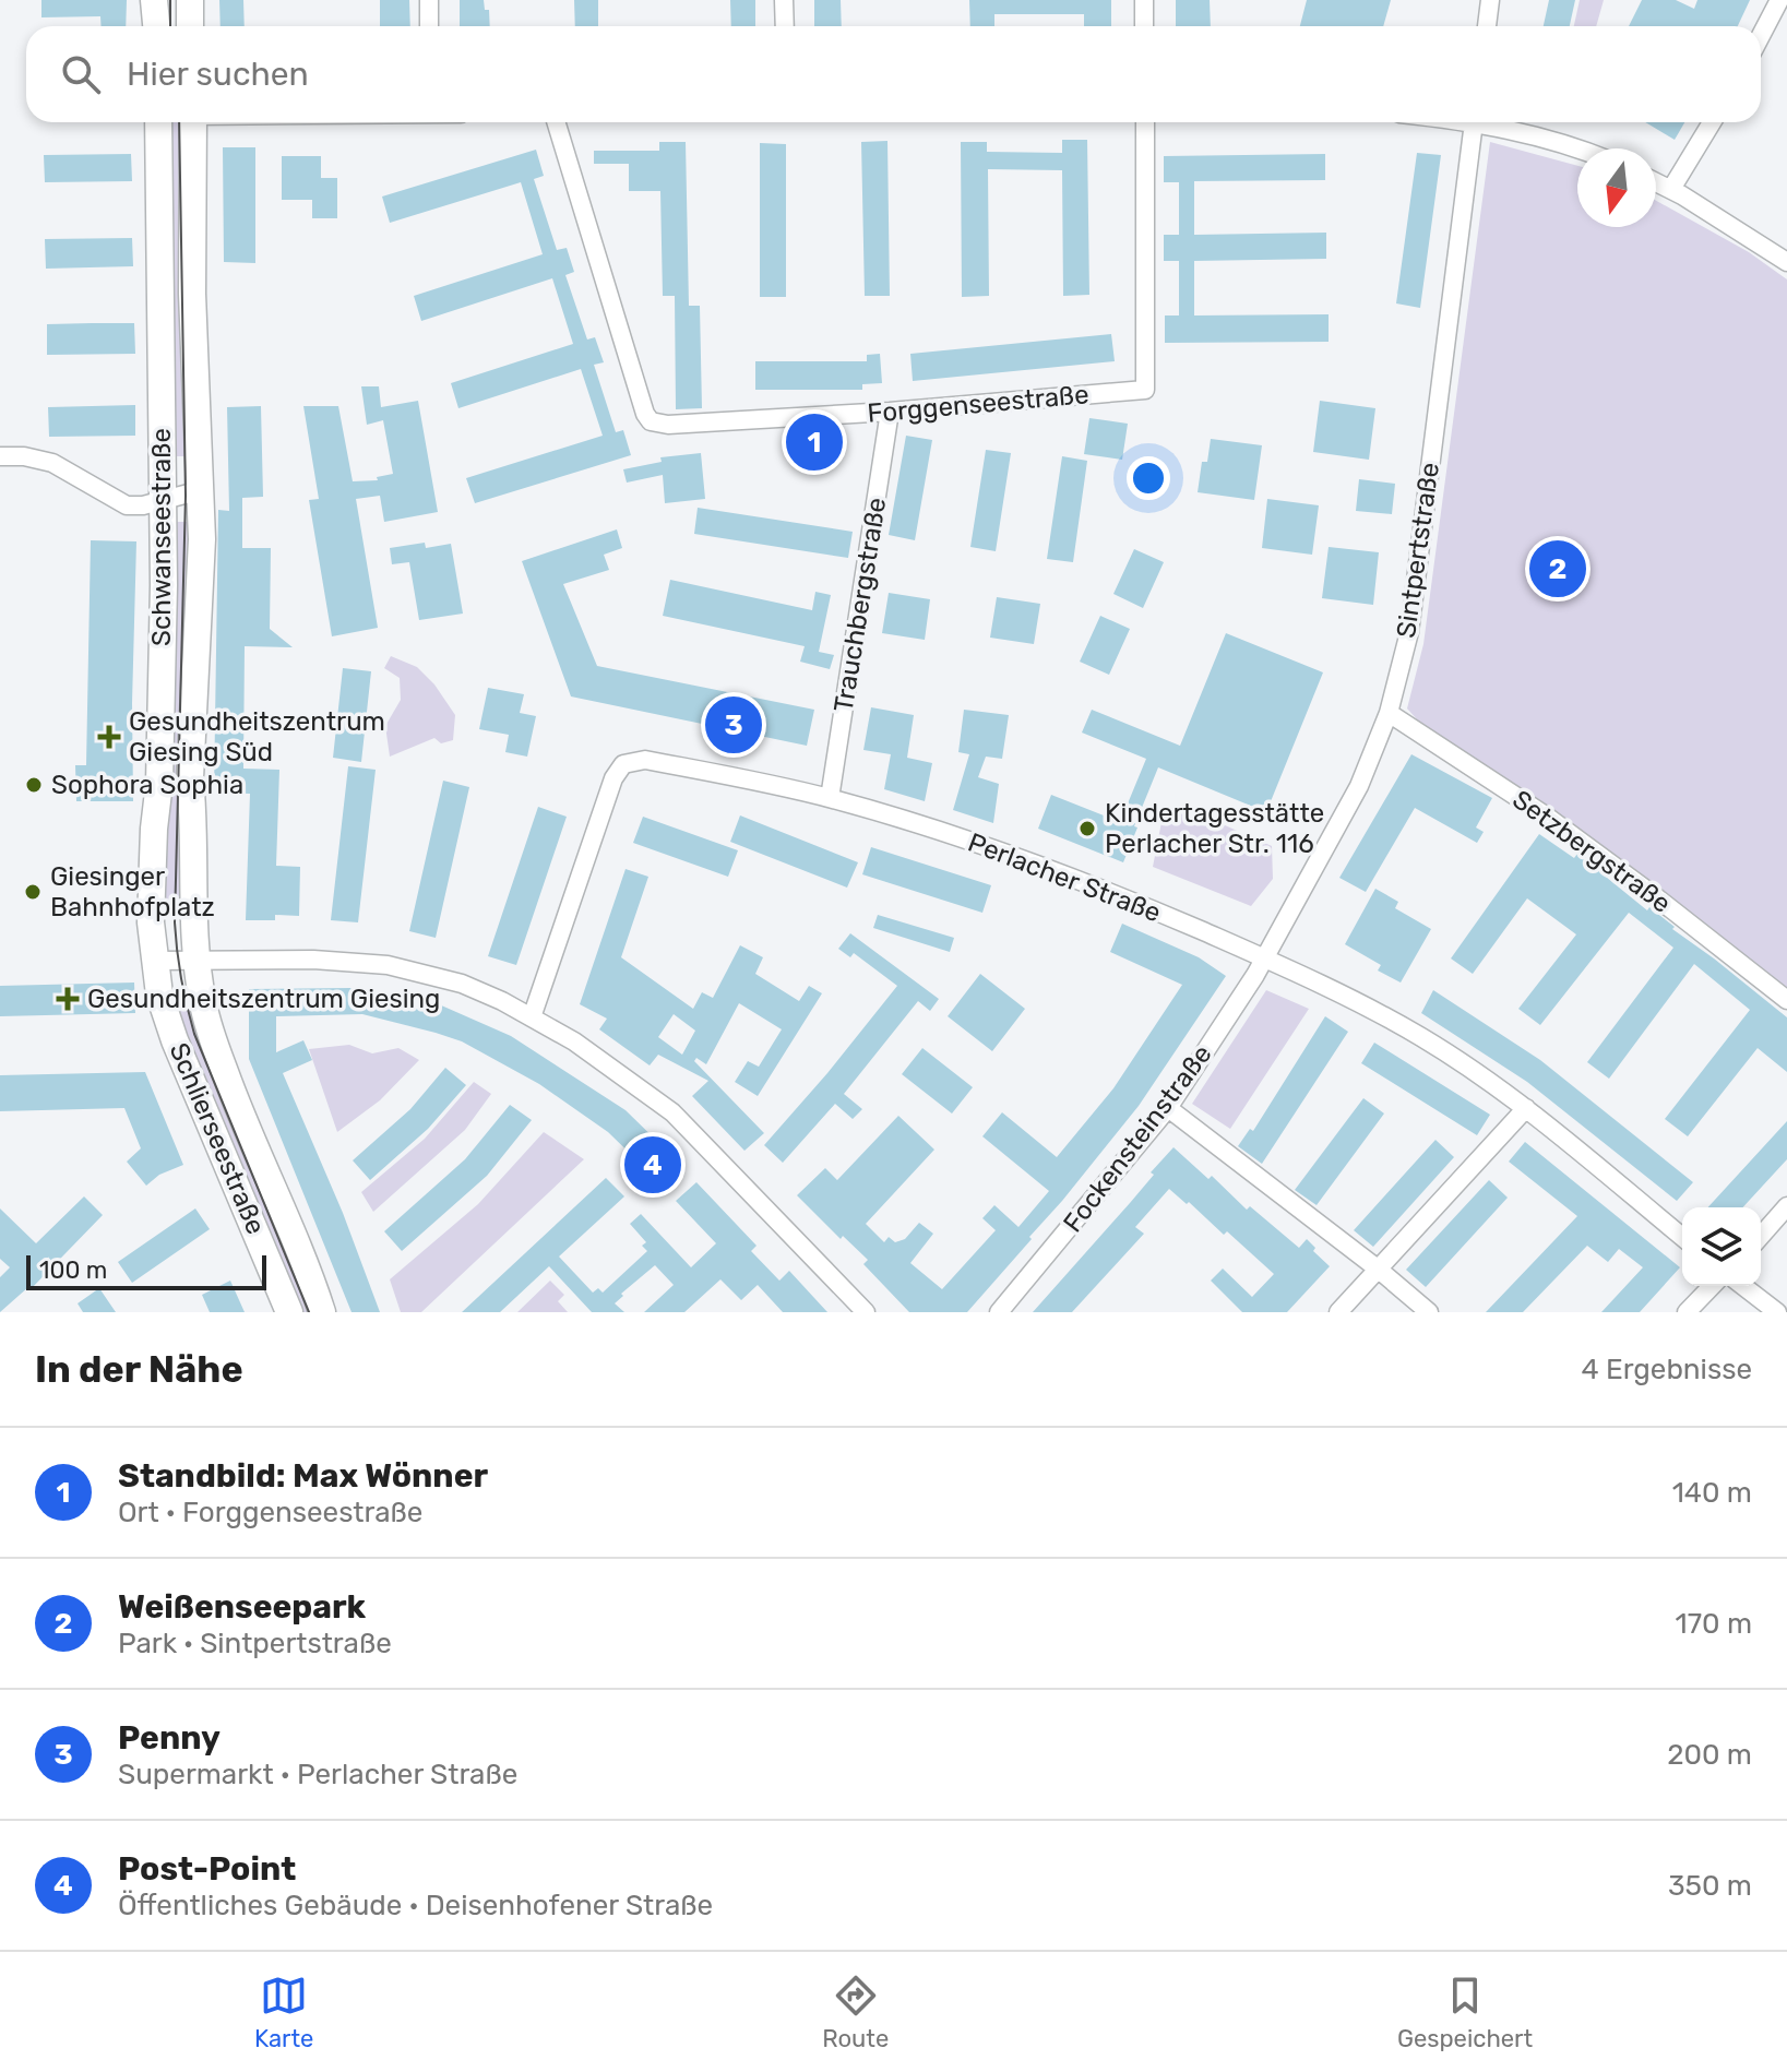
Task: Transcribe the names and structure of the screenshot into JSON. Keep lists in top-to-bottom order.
{
  "streets": {
    "main road": ["Schwanseestraße", "Schlierseestraße"],
    "street": [
      "Forggenseestraße",
      "Sintpertstraße",
      "Trauchbergstraße",
      "Setzbergstraße",
      "Perlacher Straße",
      "Fockensteinstraße"
    ]
  },
  "crossings": [
    ["Forggenseestraße", "Trauchbergstraße"],
    ["Schwanseestraße", "Schlierseestraße"],
    ["Sintpertstraße", "Setzbergstraße"],
    ["Sintpertstraße", "Perlacher Straße"],
    ["Sintpertstraße", "Fockensteinstraße"],
    ["Trauchbergstraße", "Perlacher Straße"],
    ["Perlacher Straße", "Fockensteinstraße"]
  ],
  "places": {
    "health": ["Gesundheitszentrum Giesing Süd", "Gesundheitszentrum Giesing"],
    "other": ["Sophora Sophia", "Kindertagesstätte Perlacher Str. 116", "Giesinger Bahnhofplatz"]
  },
  "scale_bar": "100 m",
  "north": "bottom",
  "page": {
    "search": "Hier suchen",
    "pins": [
      "1",
      "2",
      "3",
      "4"
    ],
    "scale": "100 m",
    "heading": ["In der Nähe", "4 Ergebnisse"],
    "list": [
      {
        "mark": "1",
        "name": "Standbild: Max Wönner",
        "note": "Ort · Forggenseestraße",
        "value": "140 m"
      },
      {
        "mark": "2",
        "name": "Weißenseepark",
        "note": "Park · Sintpertstraße",
        "value": "170 m"
      },
      {
        "mark": "3",
        "name": "Penny",
        "note": "Supermarkt · Perlacher Straße",
        "value": "200 m"
      },
      {
        "mark": "4",
        "name": "Post-Point",
        "note": "Öffentliches Gebäude · Deisenhofener Straße",
        "value": "350 m"
      }
    ],
    "nav": ["Karte", "Route", "Gespeichert"]
  }
}
